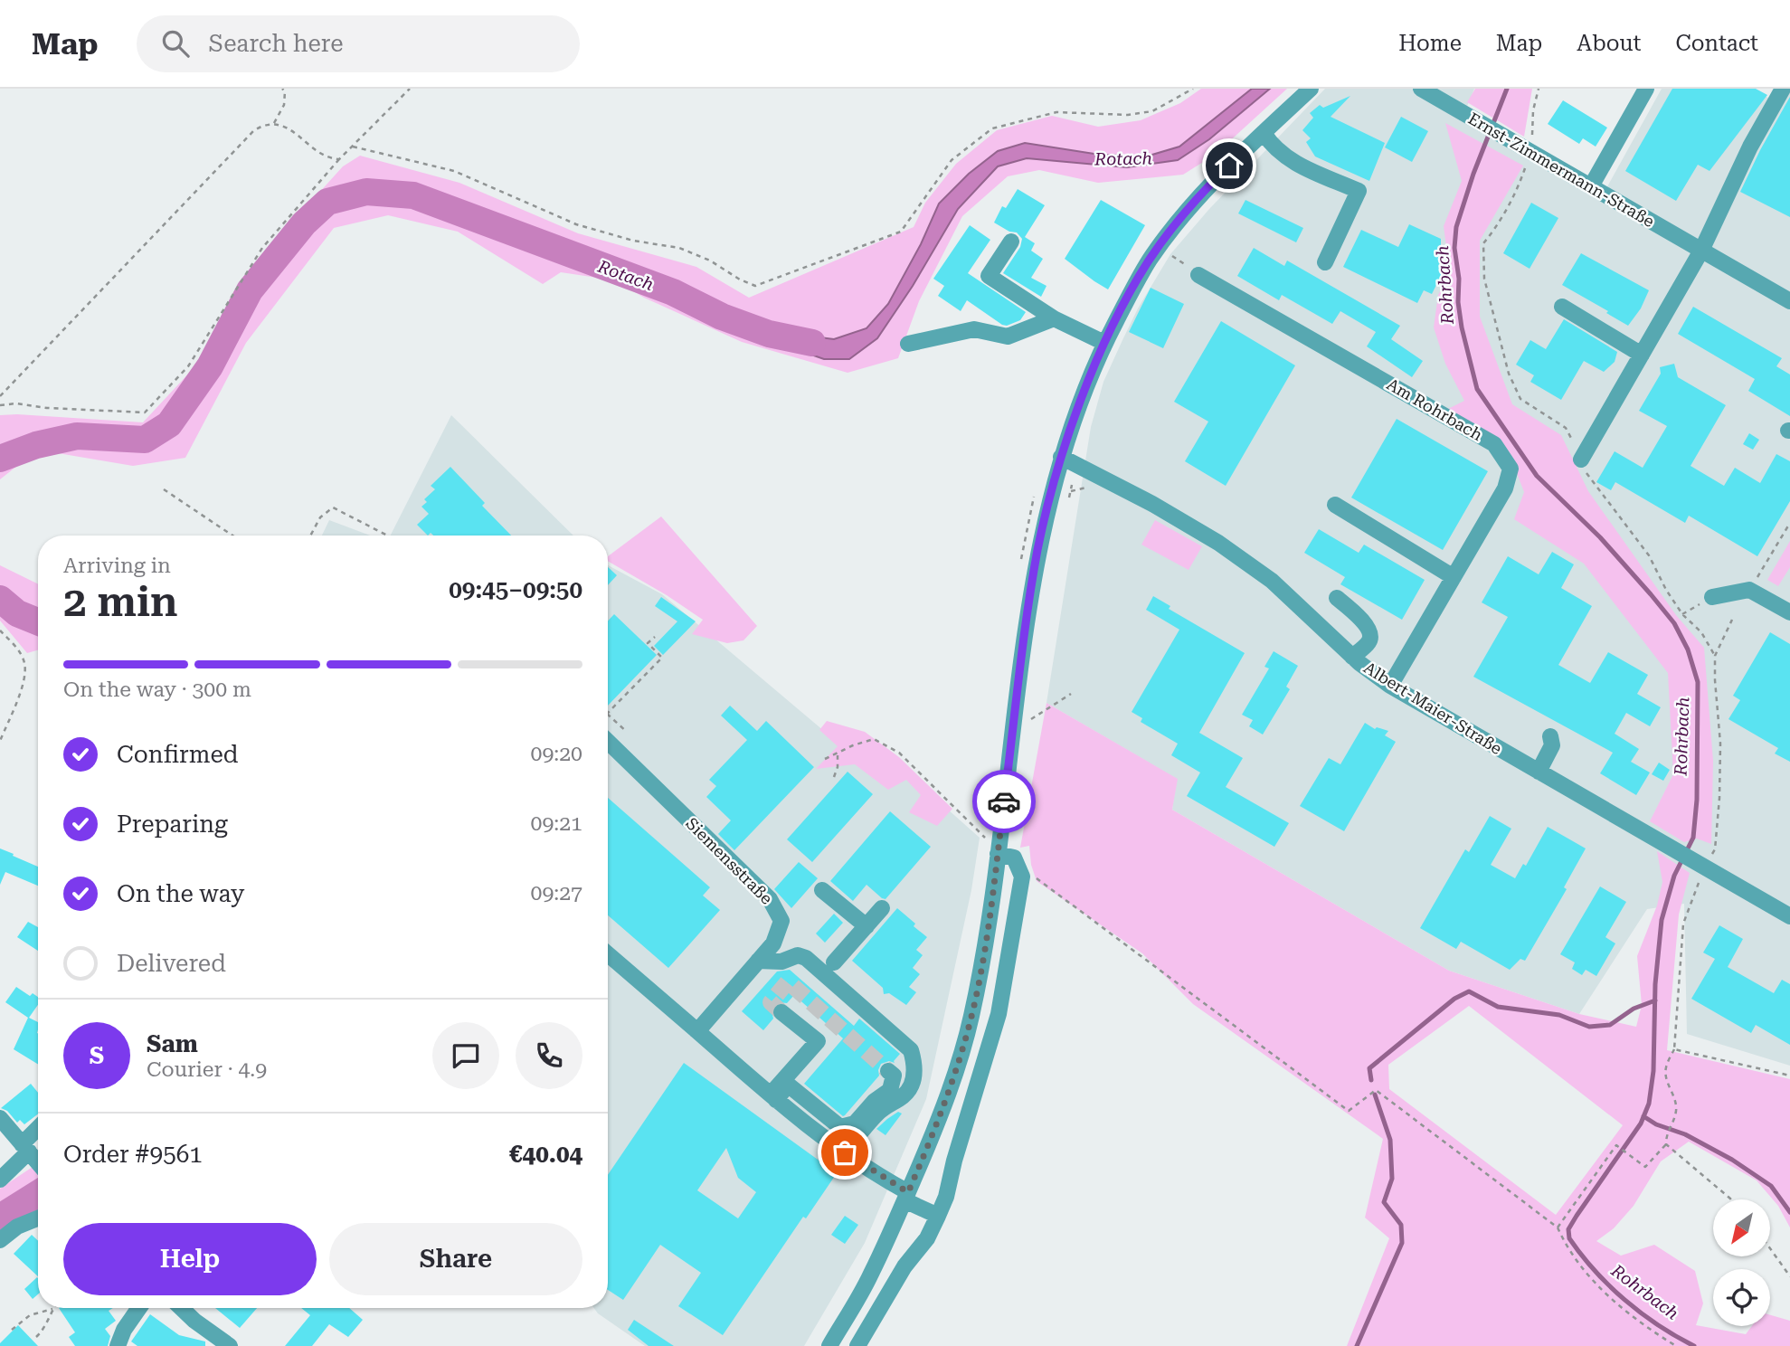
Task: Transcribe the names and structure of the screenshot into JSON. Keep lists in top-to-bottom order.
{
  "streets": {
    "street": [
      "Ernst-Zimmermann-Straße",
      "Am Rohrbach",
      "Albert-Maier-Straße",
      "Siemensstraße"
    ]
  },
  "crossings": [
    ["Am Rohrbach", "Albert-Maier-Straße"]
  ],
  "water": ["Rotach", "Rohrbach"],
  "north": "bottom left",
  "page": {
    "header": "Map",
    "search": "Search here",
    "nav": [
      "Home",
      "Map",
      "About",
      "Contact"
    ],
    "heading": ["2 min", "Arriving in", "09:45–09:50"],
    "panel": [
      "Sam",
      "Courier · 4.9",
      "Order #9561",
      "€40.04"
    ],
    "bar": "On the way · 300 m",
    "list": [
      ["Confirmed", "09:20"],
      ["Preparing", "09:21"],
      ["On the way", "09:27"],
      "Delivered"
    ],
    "round": "S",
    "buttons": ["Help", "Share"]
  }
}
